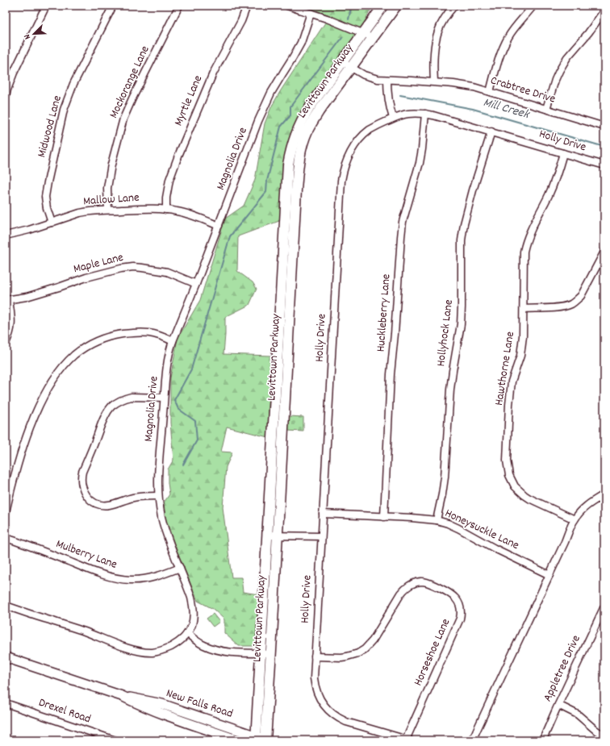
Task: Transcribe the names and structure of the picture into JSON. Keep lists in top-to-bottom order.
{
  "streets": {
    "main road": ["Levittown Parkway", "New Falls Road"],
    "street": [
      "Mockorange Lane",
      "Crabtree Drive",
      "Myrtle Lane",
      "Midwood Lane",
      "Holly Drive",
      "Magnolia Drive",
      "Mallow Lane",
      "Maple Lane",
      "Huckleberry Lane",
      "Hollyhock Lane",
      "Hawthorne Lane",
      "Honeysuckle Lane",
      "Mulberry Lane",
      "Horseshoe Lane",
      "Appletree Drive",
      "Drexel Road"
    ]
  },
  "crossings": [
    ["Levittown Parkway", "Crabtree Drive"],
    ["Levittown Parkway", "New Falls Road"],
    ["Mockorange Lane", "Mallow Lane"],
    ["Myrtle Lane", "Mallow Lane"],
    ["Midwood Lane", "Mallow Lane"],
    ["Holly Drive", "Huckleberry Lane"],
    ["Holly Drive", "Hollyhock Lane"],
    ["Holly Drive", "Hawthorne Lane"],
    ["Holly Drive", "Honeysuckle Lane"],
    ["Holly Drive", "Horseshoe Lane"],
    ["Magnolia Drive", "Mallow Lane"],
    ["Magnolia Drive", "Maple Lane"],
    ["Magnolia Drive", "Mulberry Lane"],
    ["Huckleberry Lane", "Honeysuckle Lane"],
    ["Hollyhock Lane", "Honeysuckle Lane"]
  ],
  "water": ["Mill Creek"],
  "north": "bottom left"
}
